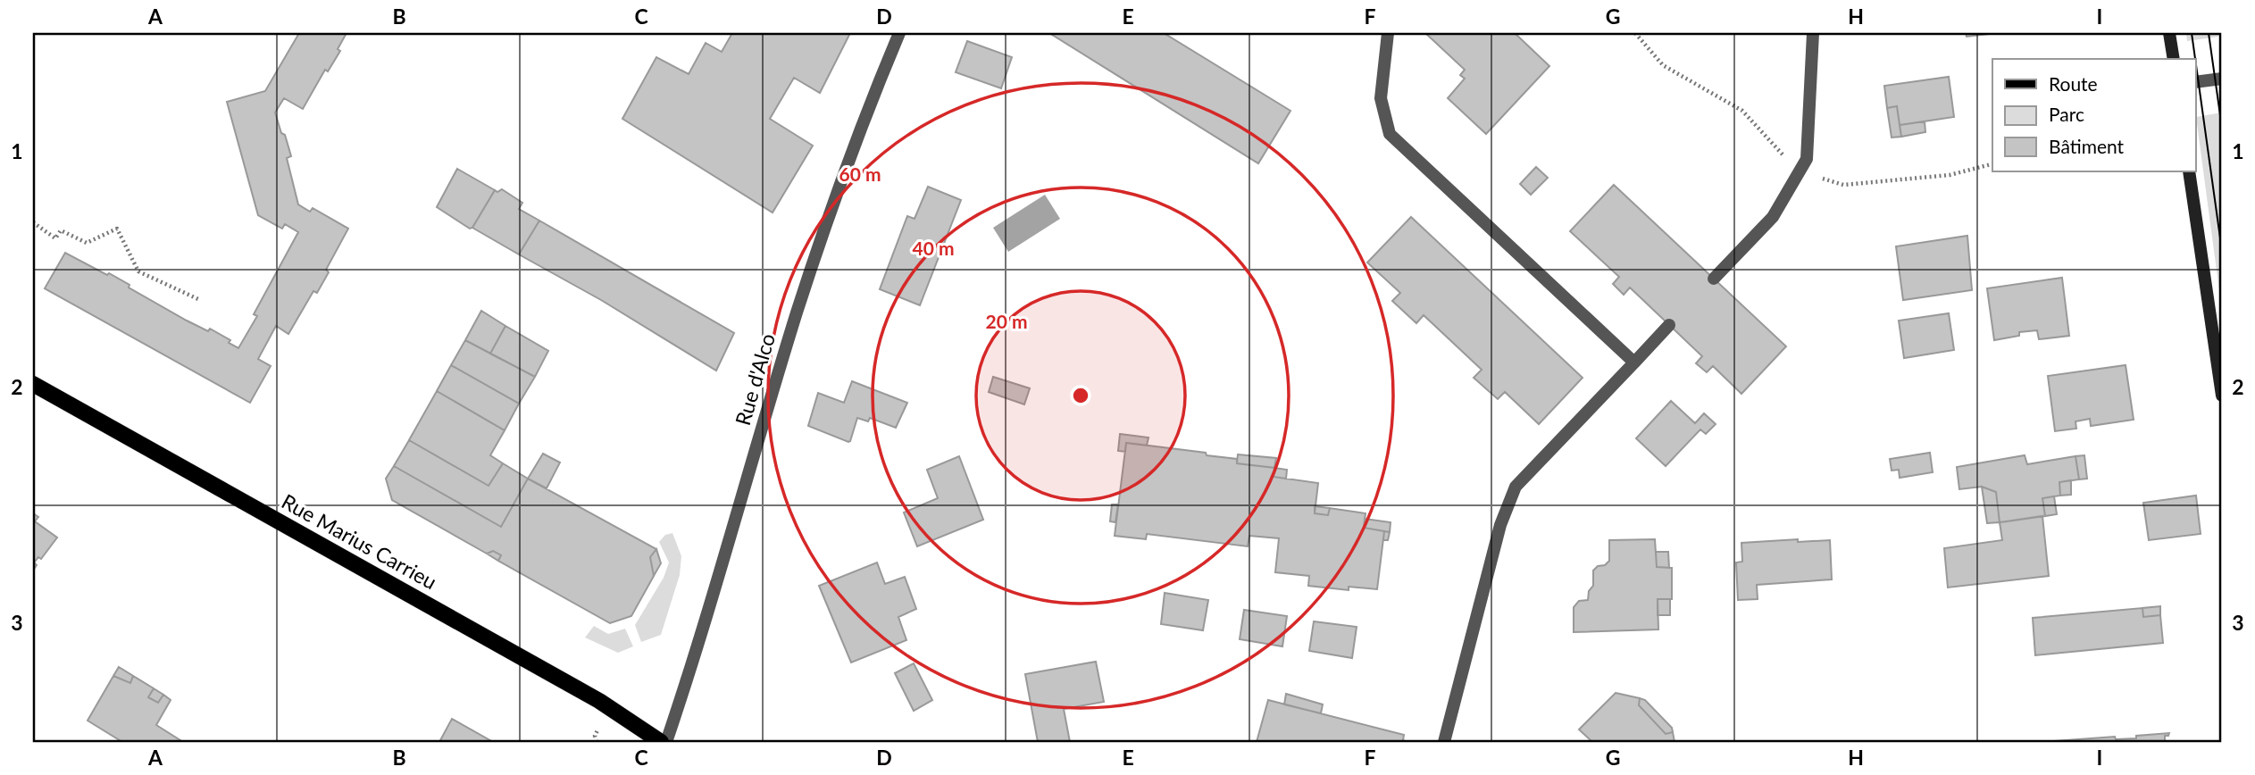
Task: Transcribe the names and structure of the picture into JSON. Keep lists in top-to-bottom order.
{
  "streets": {
    "main road": ["Rue Marius Carrieu"],
    "street": ["Rue d'Alco"]
  },
  "legend": ["Route", "Parc", "Bâtiment"],
  "grid": {
    "columns": [
      "A",
      "B",
      "C",
      "D",
      "E",
      "F",
      "G",
      "H",
      "I"
    ],
    "rows": ["1", "2", "3"]
  },
  "rings": ["60 m", "40 m", "20 m"]
}
